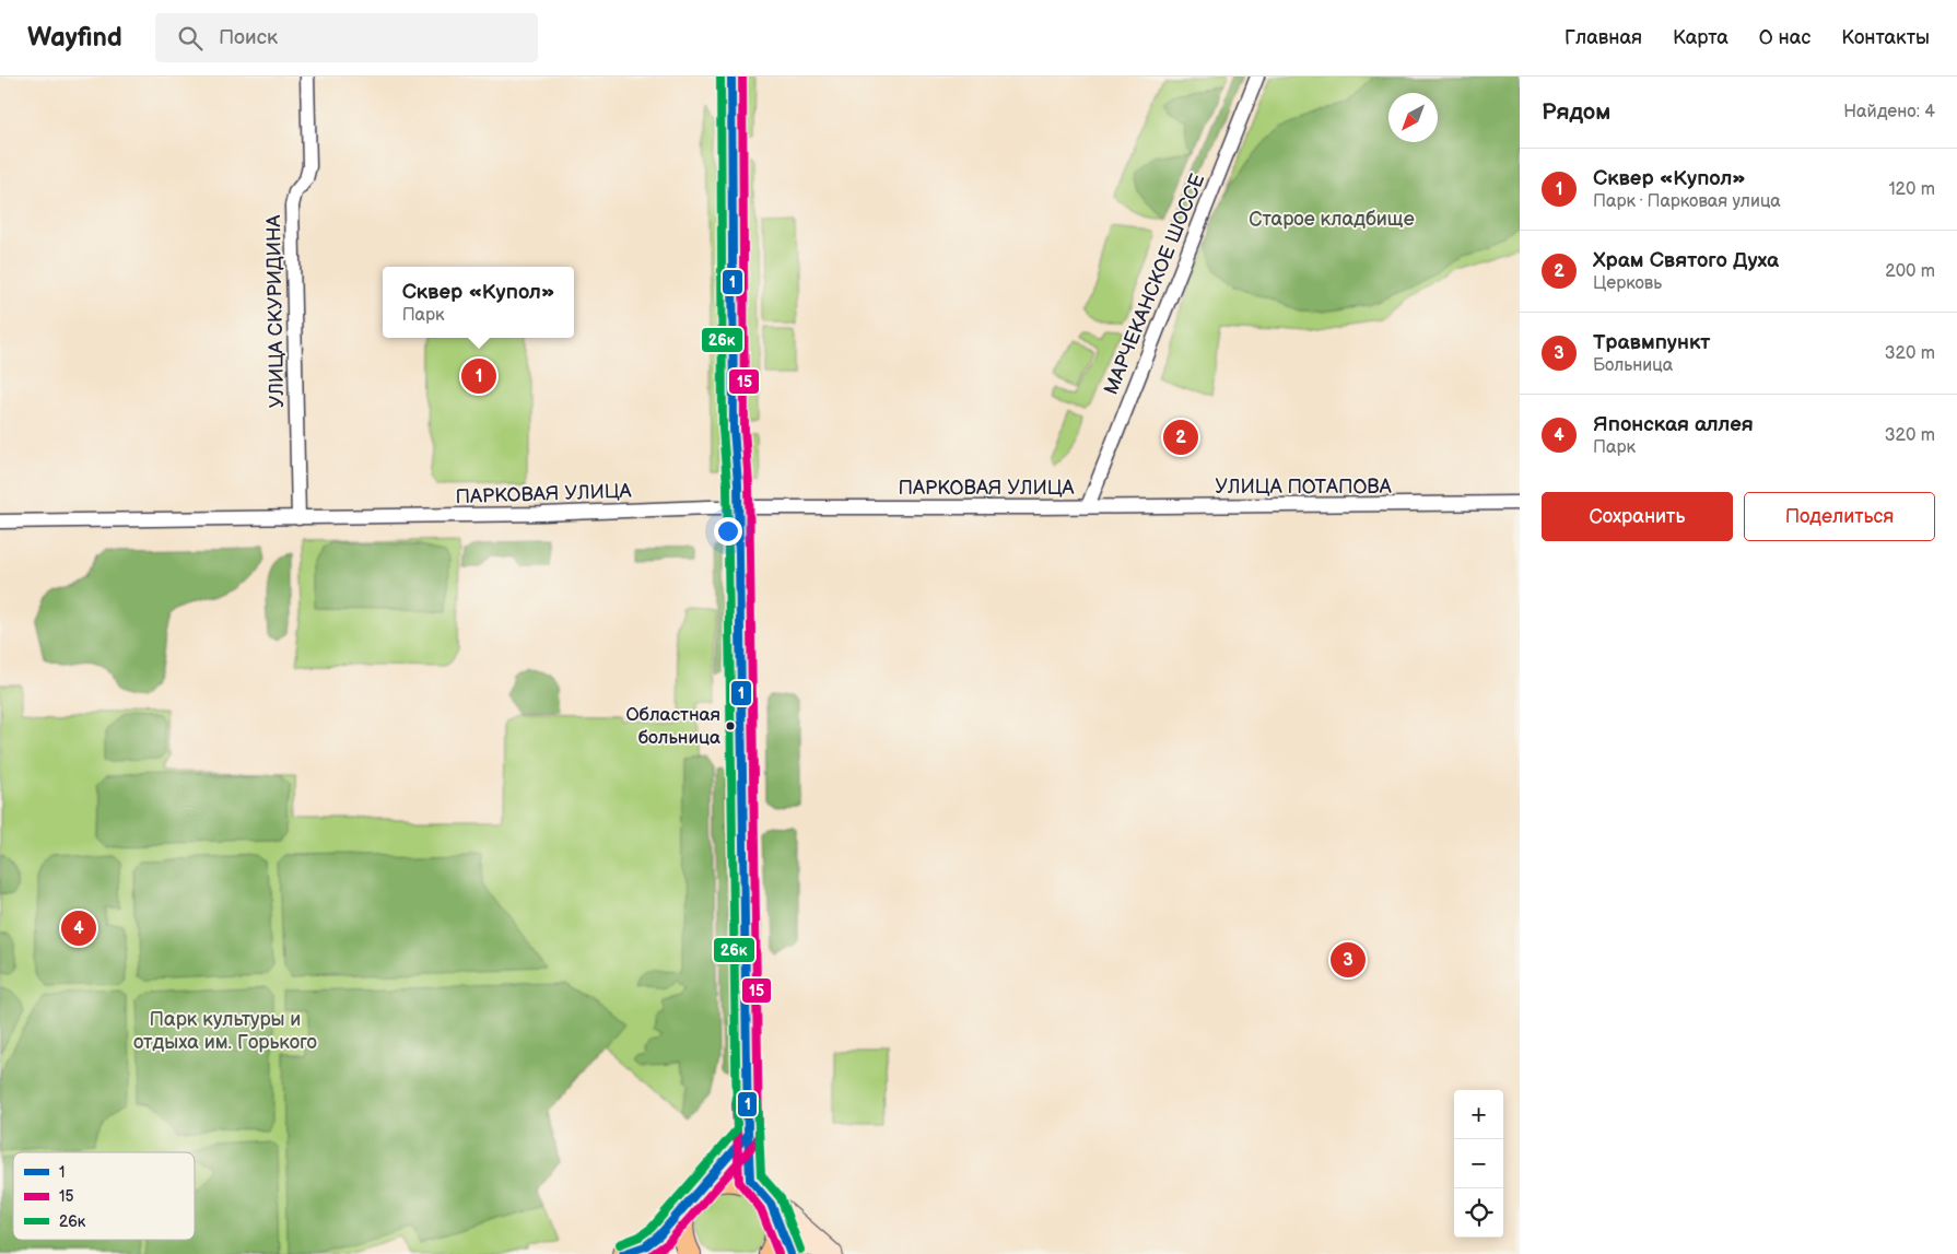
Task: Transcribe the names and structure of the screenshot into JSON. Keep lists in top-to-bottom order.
{
  "streets": {
    "street": [
      "МАРЧЕКАНСКОЕ ШОССЕ",
      "УЛИЦА СКУРИДИНА",
      "УЛИЦА ПОТАПОВА",
      "ПАРКОВАЯ УЛИЦА"
    ]
  },
  "crossings": [
    ["МАРЧЕКАНСКОЕ ШОССЕ", "УЛИЦА ПОТАПОВА"],
    ["МАРЧЕКАНСКОЕ ШОССЕ", "ПАРКОВАЯ УЛИЦА"],
    ["УЛИЦА СКУРИДИНА", "ПАРКОВАЯ УЛИЦА"],
    ["УЛИЦА ПОТАПОВА", "ПАРКОВАЯ УЛИЦА"]
  ],
  "parks": ["Старое кладбище", "Парк культуры и отдыха им. Горького"],
  "places": ["Областная больница"],
  "lines": ["transit line 1", "transit line 15", "transit line 26к"],
  "legend": ["1", "15", "26к"],
  "north": "bottom left",
  "page": {
    "header": "Wayfind",
    "search": "Поиск",
    "nav": [
      "Главная",
      "Карта",
      "О нас",
      "Контакты"
    ],
    "heading": ["Рядом", "Найдено: 4"],
    "list": [
      {
        "mark": "1",
        "name": "Сквер «Купол»",
        "note": "Парк · Парковая улица",
        "value": "120 m"
      },
      {
        "mark": "2",
        "name": "Храм Святого Духа",
        "note": "Церковь",
        "value": "200 m"
      },
      {
        "mark": "3",
        "name": "Травмпункт",
        "note": "Больница",
        "value": "320 m"
      },
      {
        "mark": "4",
        "name": "Японская аллея",
        "note": "Парк",
        "value": "320 m"
      }
    ],
    "popup": ["Сквер «Купол»", "Парк"],
    "pins": [
      "1",
      "2",
      "4",
      "3"
    ],
    "buttons": ["Сохранить", "Поделиться"],
    "map_buttons": ["+", "−"]
  }
}
